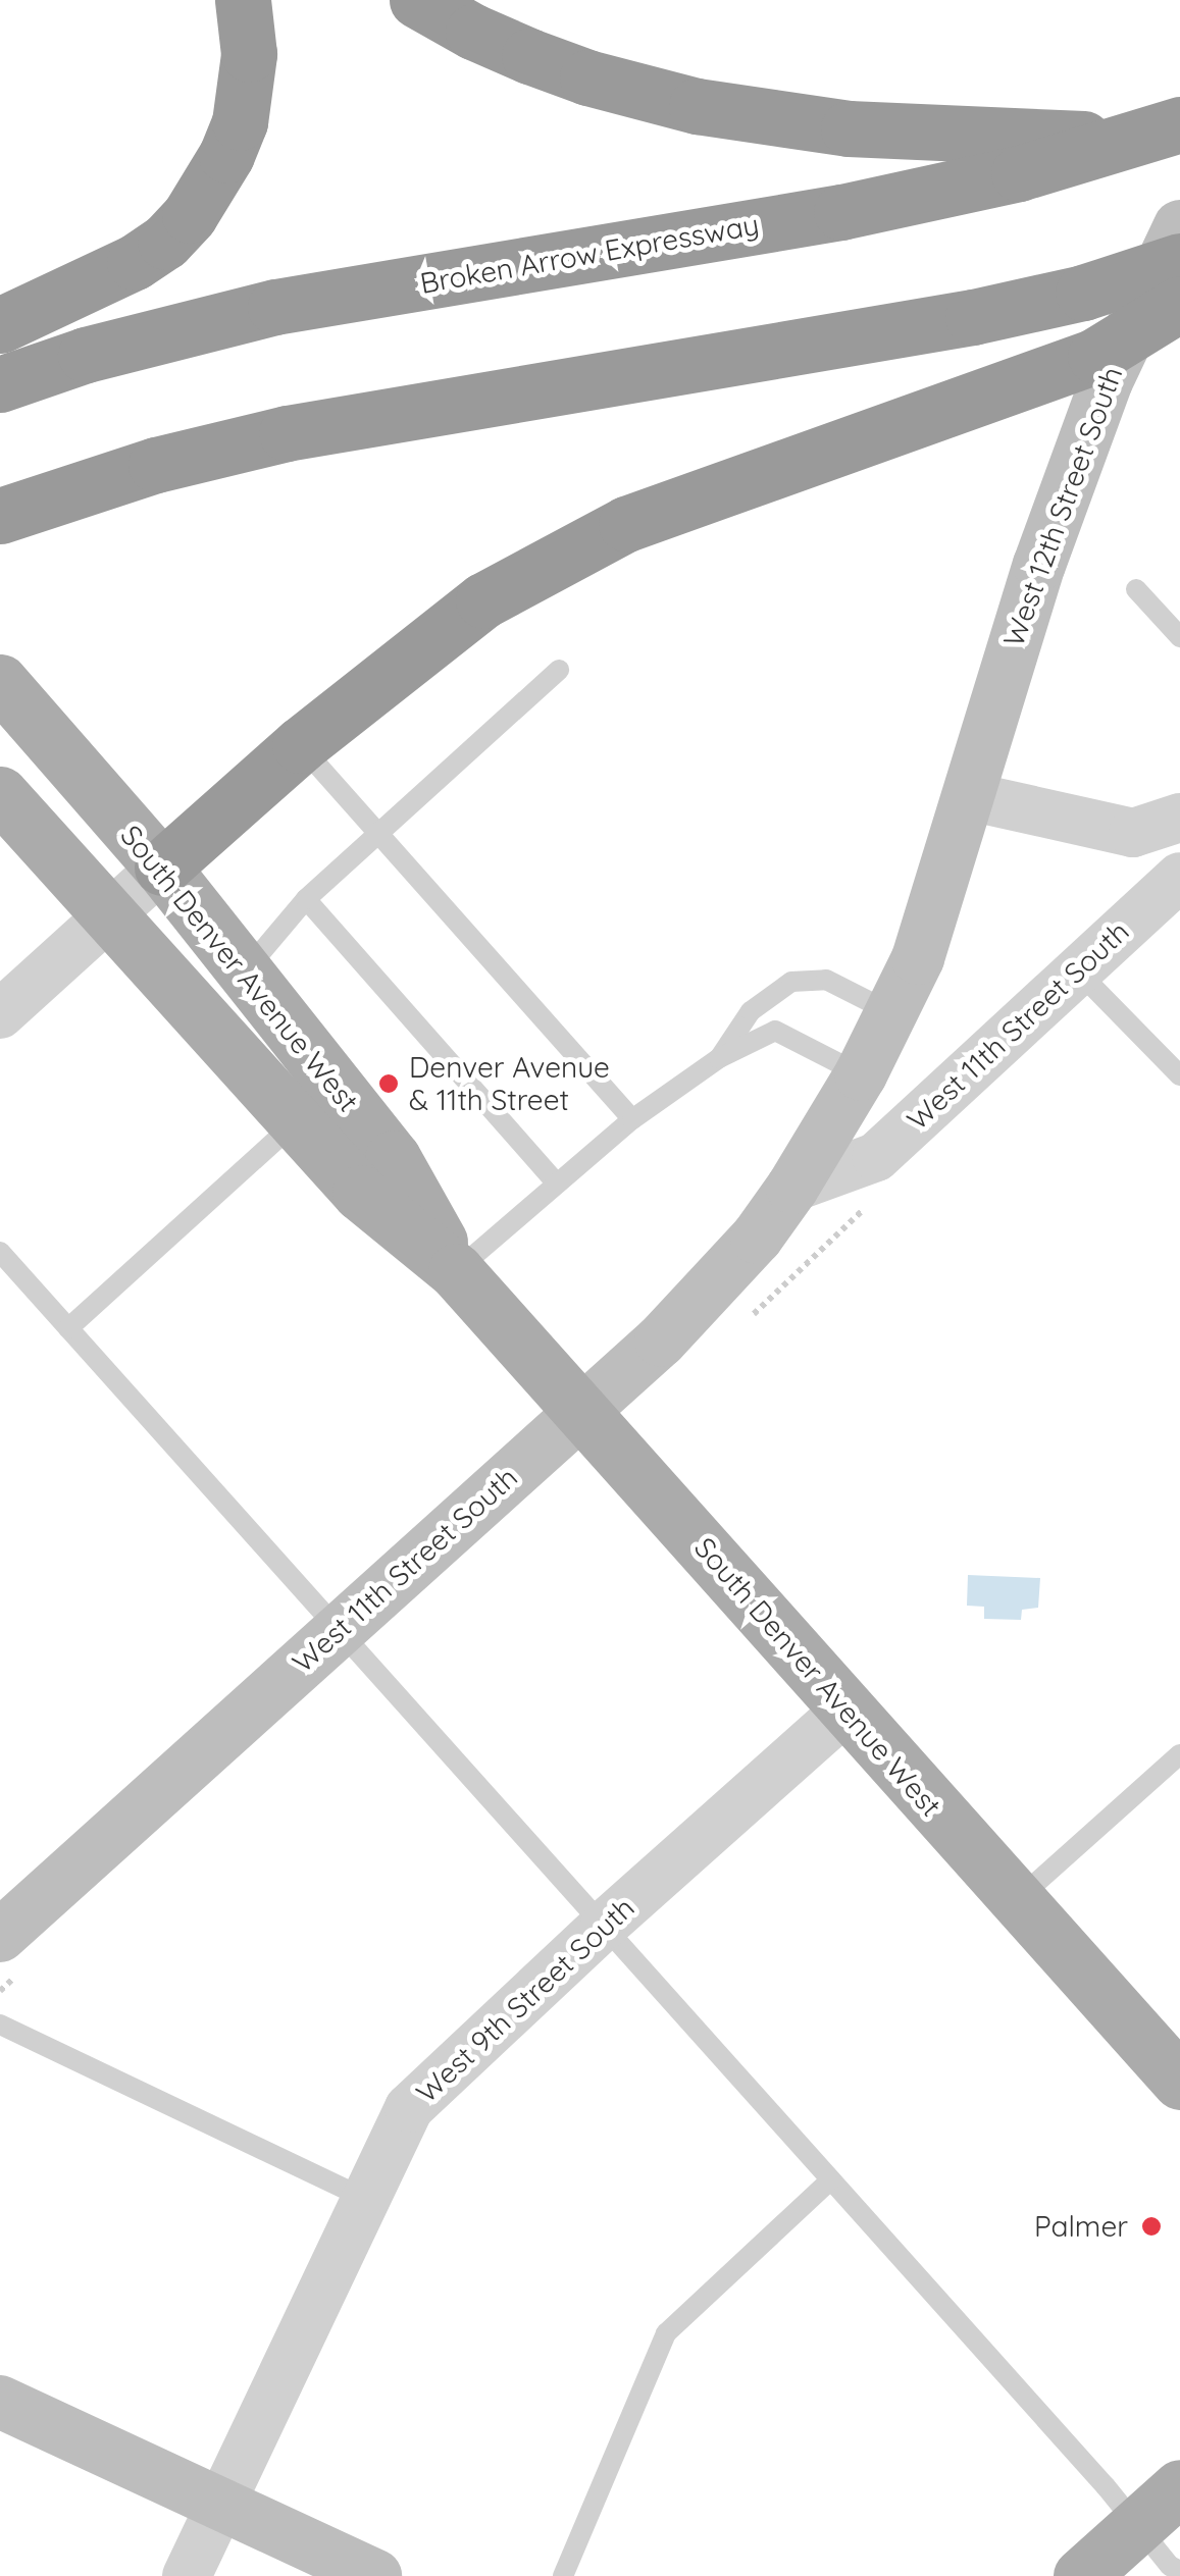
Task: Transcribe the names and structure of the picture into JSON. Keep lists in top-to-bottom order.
{
  "streets": {
    "highway": ["Broken Arrow Expressway"],
    "main road": ["West 12th Street South", "South Denver Avenue West", "West 11th Street South"],
    "street": ["West 9th Street South"]
  },
  "crossings": [
    ["West 12th Street South", "West 11th Street South"],
    ["South Denver Avenue West", "West 11th Street South"],
    ["South Denver Avenue West", "West 9th Street South"]
  ],
  "places": ["Denver Avenue & 11th Street", "Palmer"]
}
